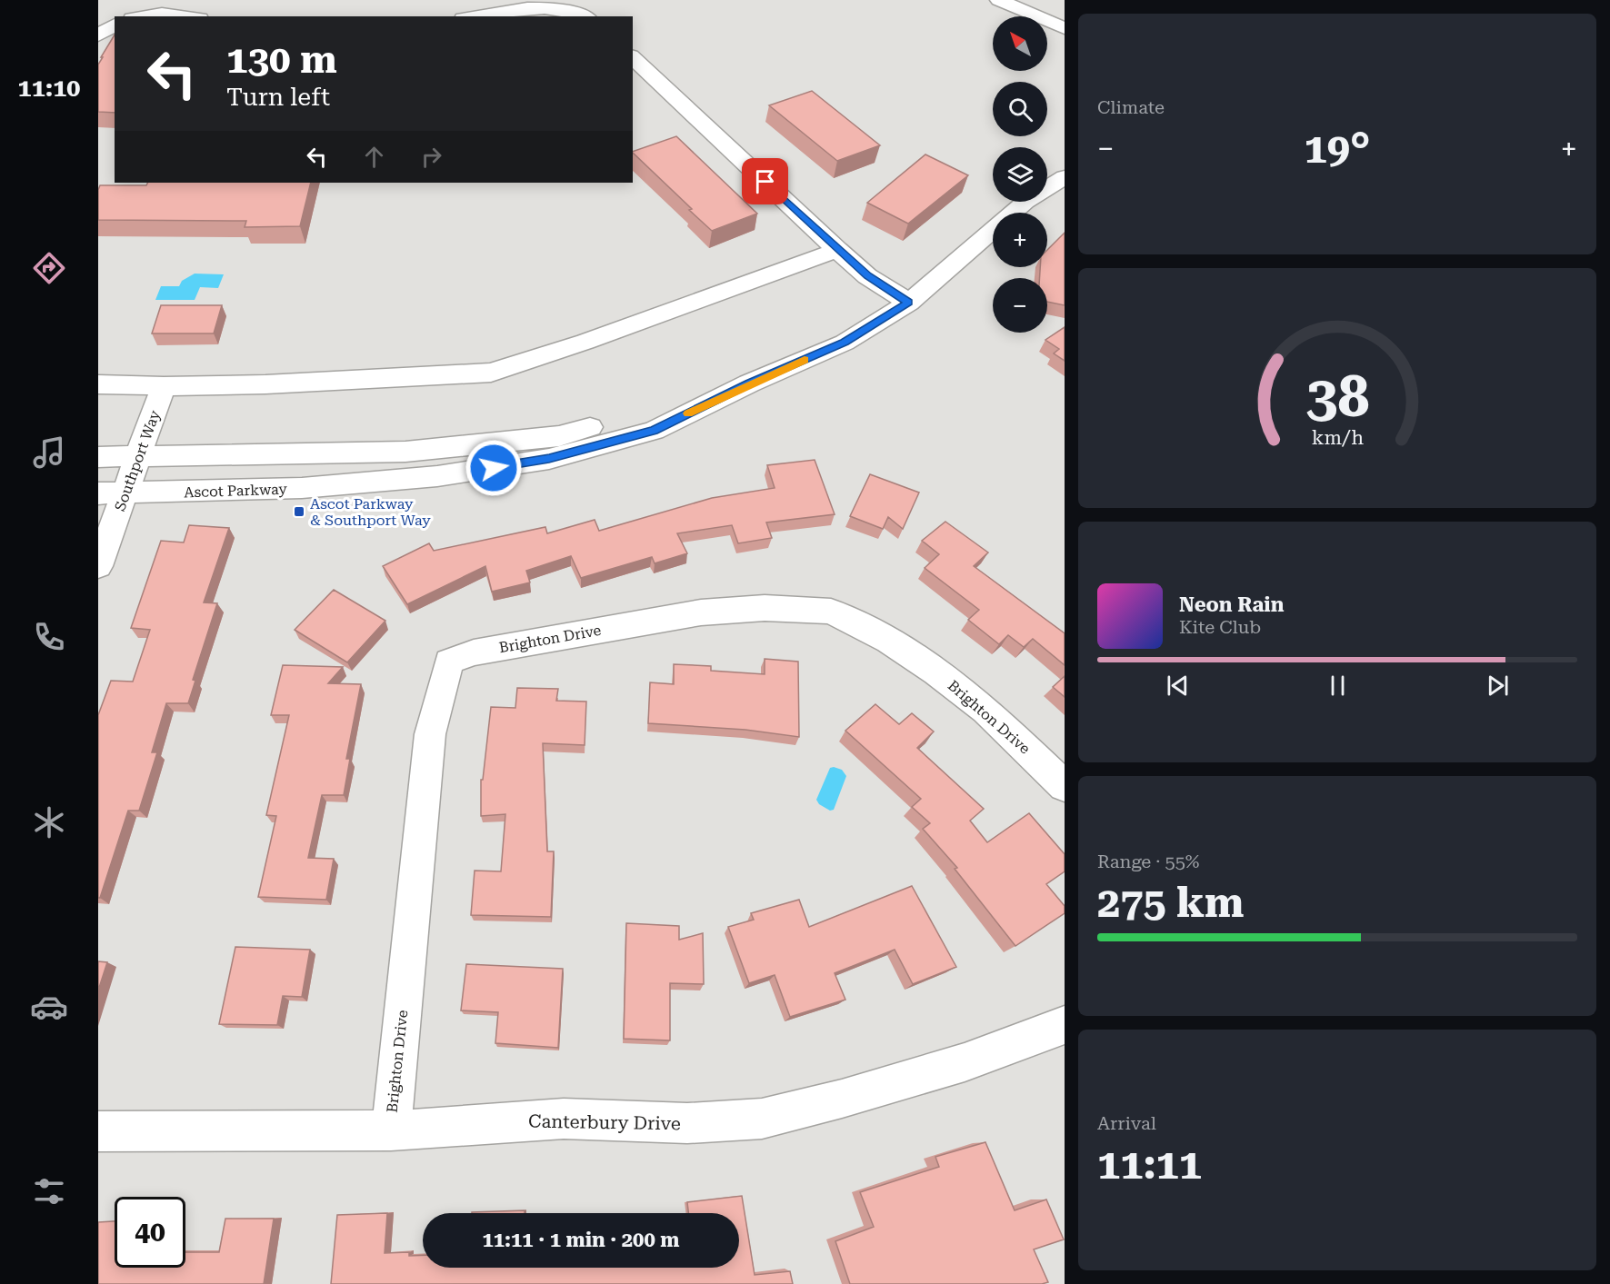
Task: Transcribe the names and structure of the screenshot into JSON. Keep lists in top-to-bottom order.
{
  "streets": {
    "street": [
      "Southport Way",
      "Ascot Parkway",
      "Brighton Drive",
      "Canterbury Drive"
    ]
  },
  "crossings": [
    ["Southport Way", "Ascot Parkway"],
    ["Brighton Drive", "Canterbury Drive"]
  ],
  "places": {
    "transit": ["Ascot Parkway & Southport Way"]
  },
  "north": "top left",
  "page": {
    "tabs": "11:10",
    "tile": [
      "Climate",
      ["Range · 55%", "275 km"],
      ["Arrival", "11:11"]
    ],
    "map_buttons": ["+", "−"],
    "turn": ["130 m", "Turn left"],
    "heat": ["−", "19°", "+"],
    "song": ["Neon Rain", "Kite Club"],
    "limit": "40",
    "trip": "11:11 · 1 min · 200 m",
    "gauge": ["38", "km/h"]
  }
}
